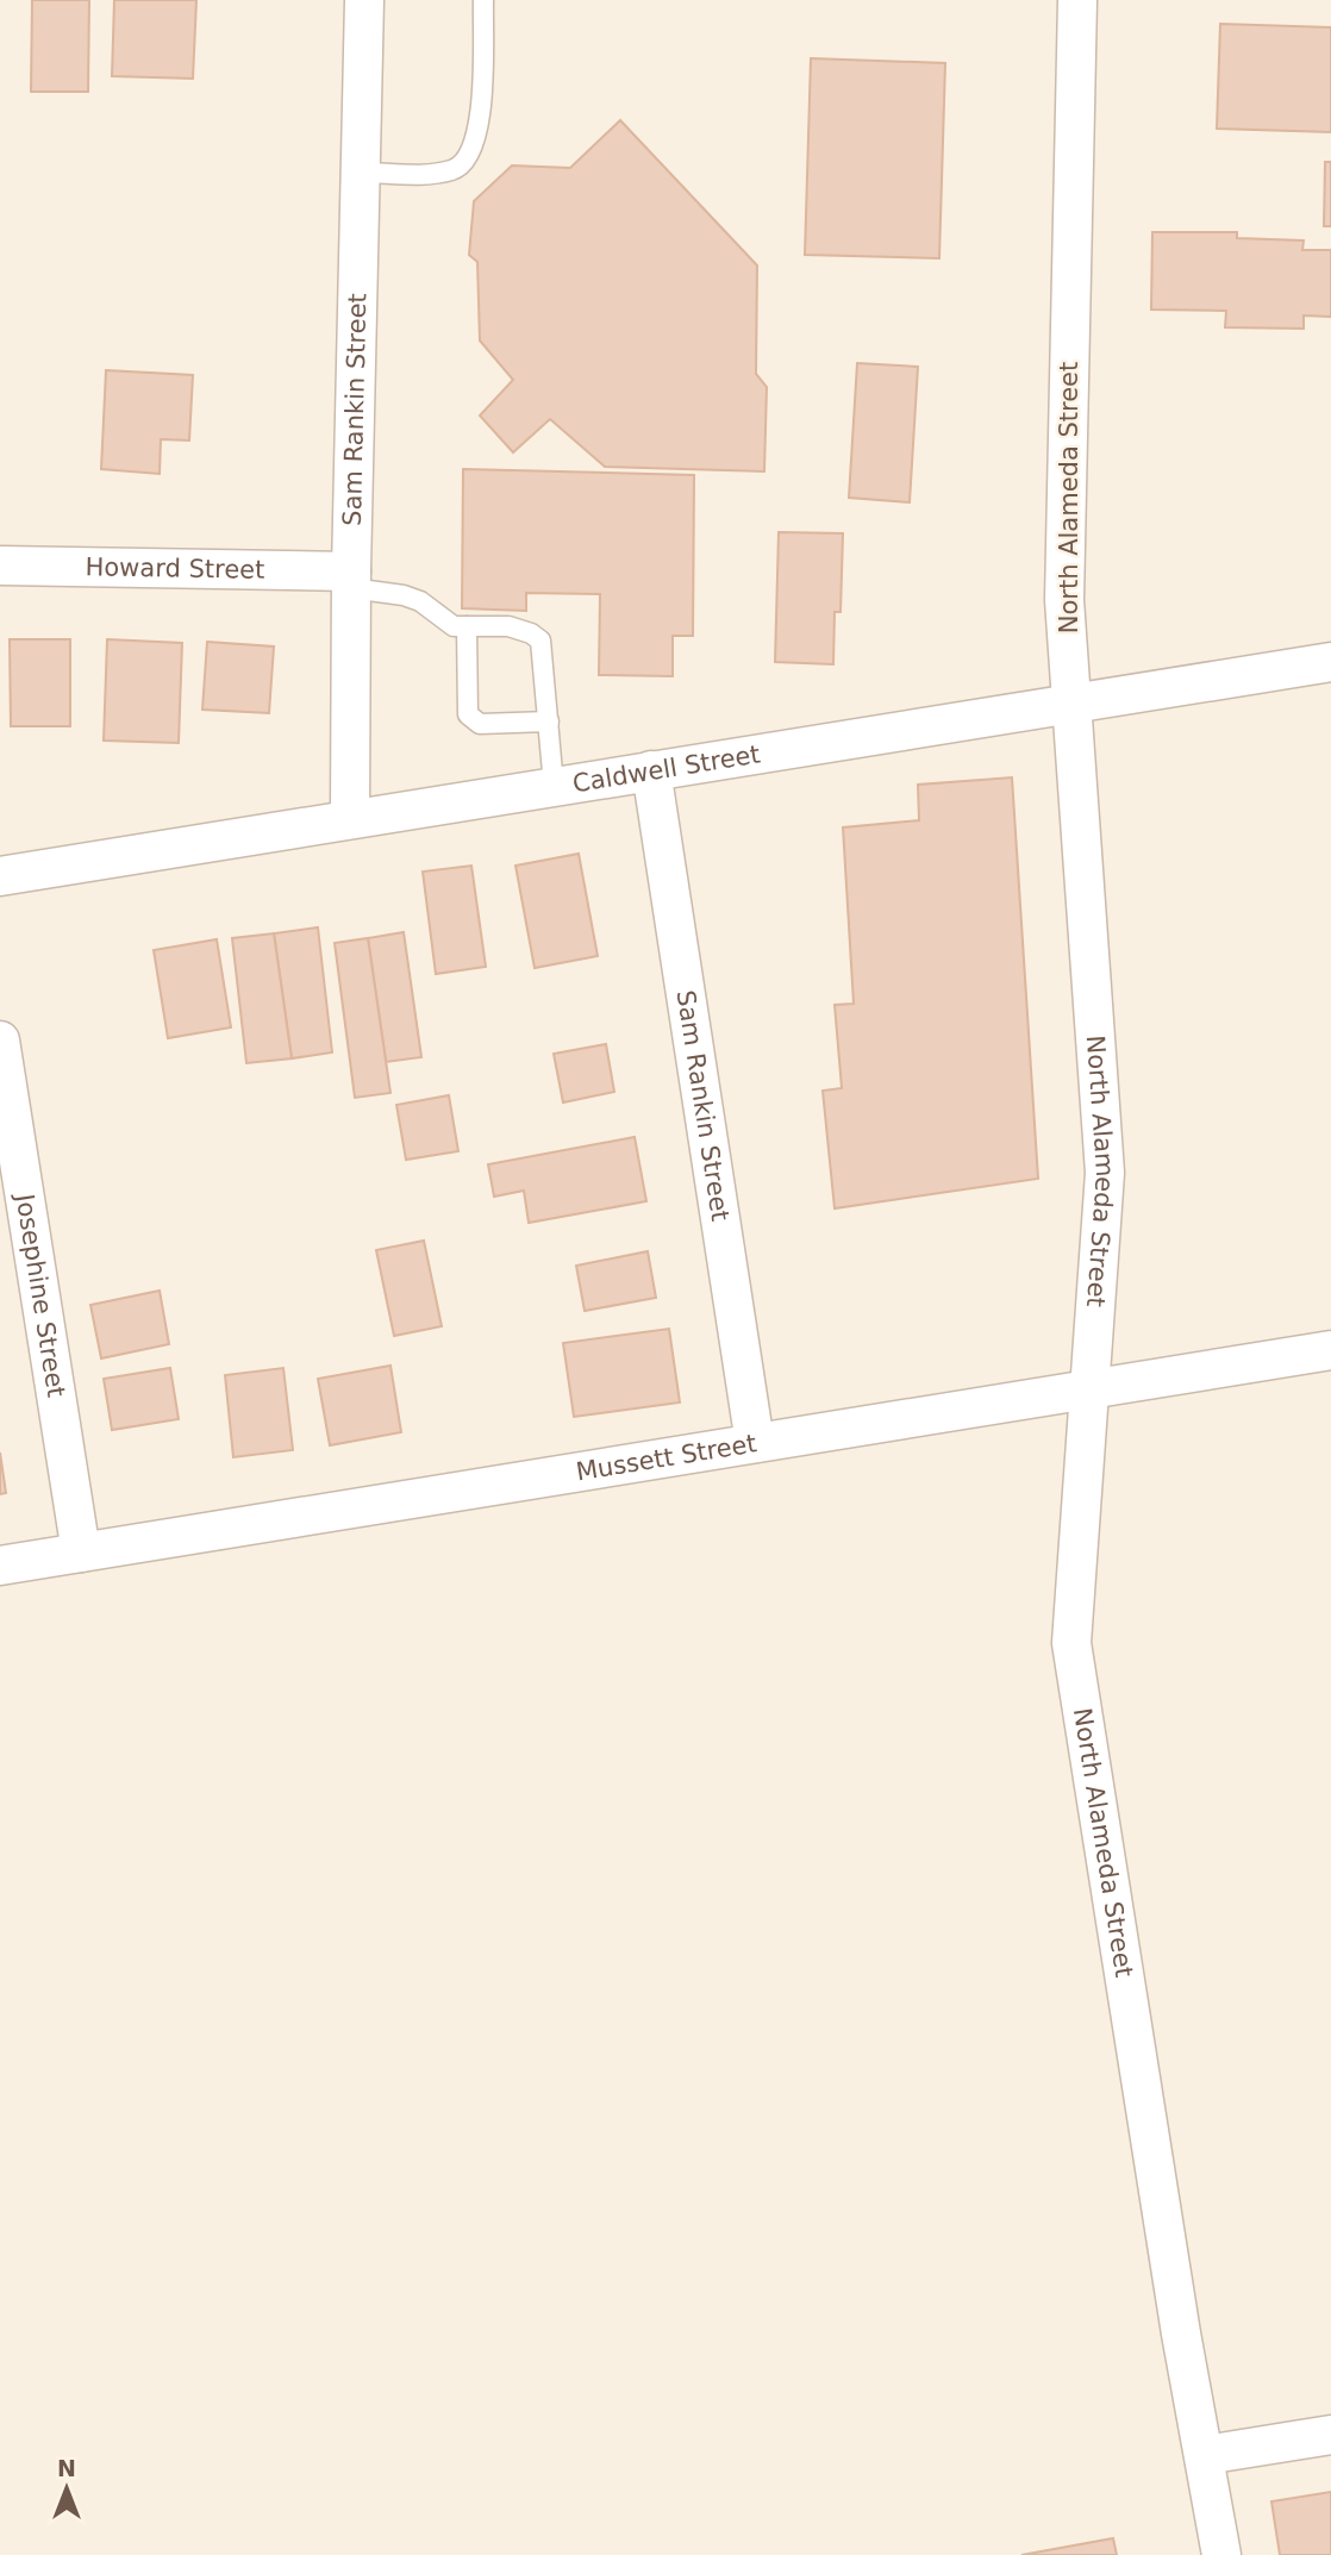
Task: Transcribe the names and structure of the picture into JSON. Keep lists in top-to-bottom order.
{
  "streets": {
    "street": [
      "Sam Rankin Street",
      "North Alameda Street",
      "Howard Street",
      "Caldwell Street",
      "Josephine Street",
      "Mussett Street"
    ]
  },
  "crossings": [
    ["Sam Rankin Street", "Howard Street"],
    ["Sam Rankin Street", "Caldwell Street"],
    ["Sam Rankin Street", "Mussett Street"],
    ["North Alameda Street", "Caldwell Street"],
    ["North Alameda Street", "Mussett Street"],
    ["Josephine Street", "Mussett Street"]
  ],
  "north": "top"
}
